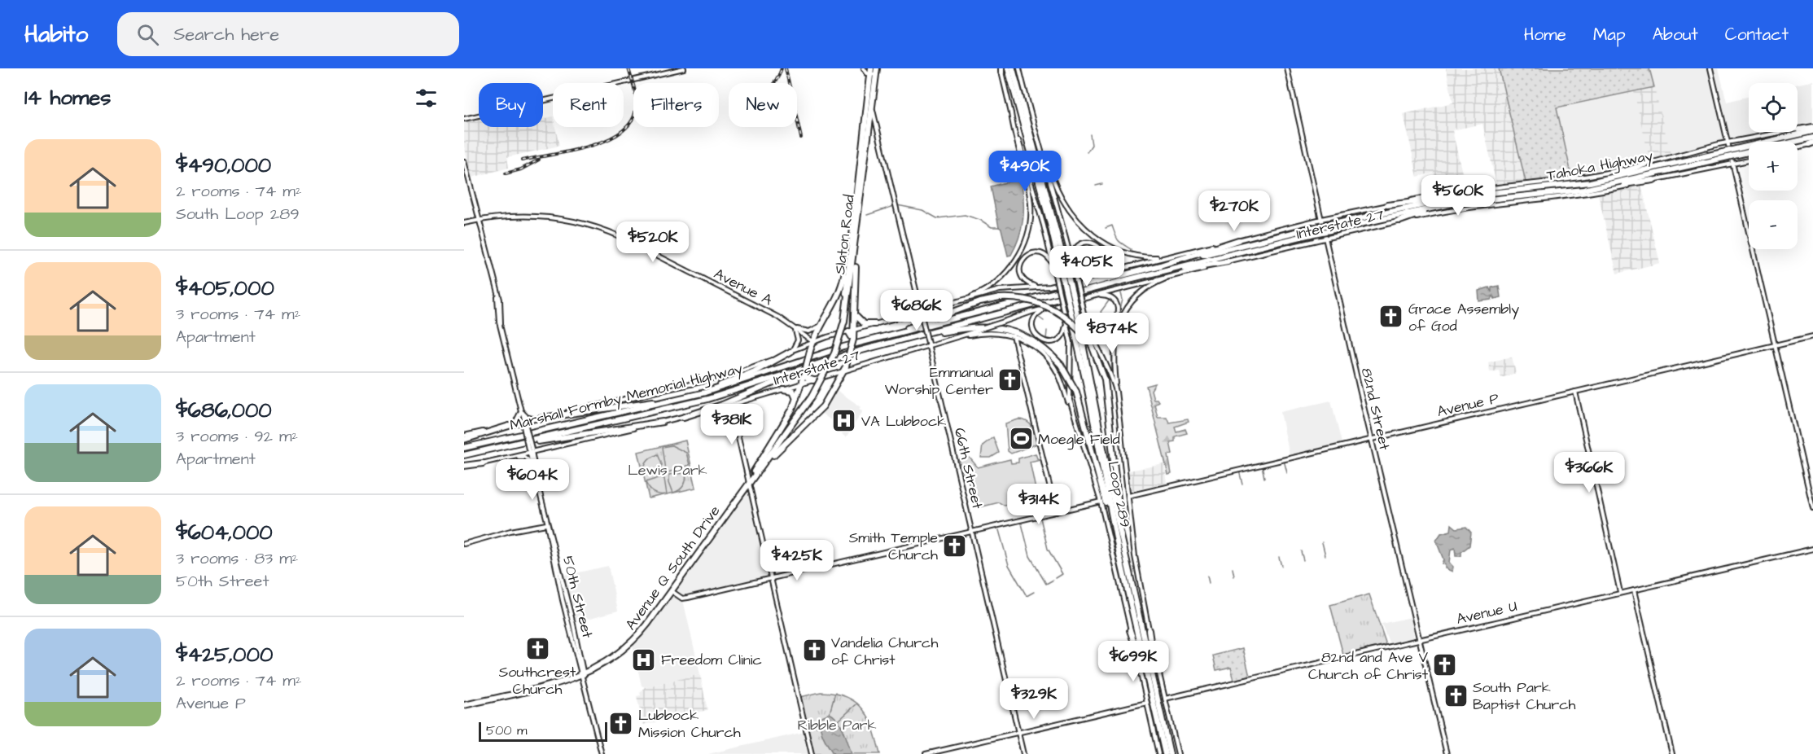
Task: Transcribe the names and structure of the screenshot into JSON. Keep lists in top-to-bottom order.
{
  "streets": {
    "highway": [
      "Tahoka Highway",
      "Slaton Road",
      "Marshall Formby Memorial Highway",
      "Loop 289",
      "Avenue Q South Drive"
    ],
    "main road": [
      "Interstate 27",
      "Avenue A",
      "Avenue P",
      "82nd Street",
      "66th Street",
      "50th Street",
      "Avenue U"
    ]
  },
  "crossings": [
    ["Tahoka Highway", "Interstate 27"],
    ["Tahoka Highway", "Marshall Formby Memorial Highway"],
    ["Interstate 27", "Avenue A"],
    ["Interstate 27", "82nd Street"],
    ["Interstate 27", "66th Street"],
    ["Interstate 27", "50th Street"],
    ["Slaton Road", "66th Street"],
    ["Slaton Road", "Avenue Q South Drive"],
    ["Avenue A", "50th Street"],
    ["Avenue P", "82nd Street"],
    ["82nd Street", "Avenue U"],
    ["Avenue Q South Drive", "50th Street"]
  ],
  "parks": ["Lewis Park", "Ribble Park"],
  "places": {
    "church": [
      "Grace Assembly of God",
      "Emmanual Worship Center",
      "Smith Temple Church",
      "Southcrest Church",
      "Vandelia Church of Christ",
      "82nd and Ave V Church of Christ",
      "South Park Baptist Church",
      "Lubbock Mission Church"
    ],
    "hospital": ["VA Lubbock", "Freedom Clinic"],
    "sports": ["Moegle Field"]
  },
  "scale_bar": "500 m",
  "page": {
    "header": "Habito",
    "search": "Search here",
    "nav": [
      "Home",
      "Map",
      "About",
      "Contact"
    ],
    "heading": "14 homes",
    "map_buttons": ["+", "−"],
    "chip": [
      "Buy",
      "Rent",
      "Filters",
      "New"
    ],
    "list": [
      {
        "name": "$490,000",
        "note": "2 rooms · 74 m² · South Loop 289"
      },
      {
        "name": "$405,000",
        "note": "3 rooms · 74 m² · Apartment"
      },
      {
        "name": "$686,000",
        "note": "3 rooms · 92 m² · Apartment"
      },
      {
        "name": "$604,000",
        "note": "3 rooms · 83 m² · 50th Street"
      },
      {
        "name": "$425,000",
        "note": "2 rooms · 74 m² · Avenue P"
      }
    ],
    "price": [
      "$490K",
      "$560K",
      "$270K",
      "$520K",
      "$405K",
      "$686K",
      "$874K",
      "$381K",
      "$366K",
      "$604K",
      "$314K",
      "$425K",
      "$699K",
      "$329K"
    ],
    "scale": "500 m"
  }
}
